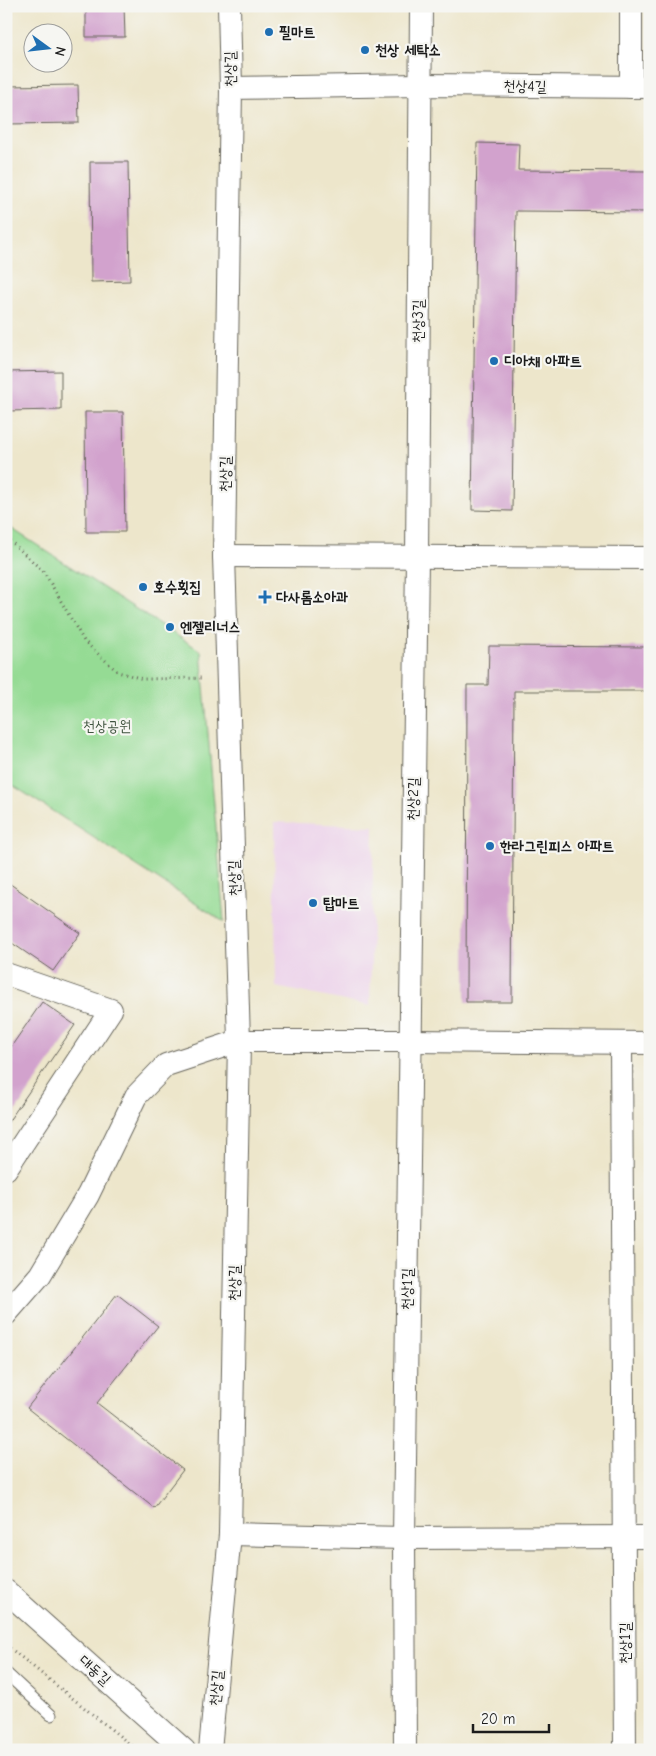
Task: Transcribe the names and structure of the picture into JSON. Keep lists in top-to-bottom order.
{
  "streets": {
    "street": [
      "천상길",
      "천상4길",
      "천상3길",
      "천상2길",
      "천상1길",
      "대동길"
    ]
  },
  "crossings": [
    ["천상길", "천상4길"],
    ["천상4길", "천상3길"],
    ["천상3길", "천상2길"],
    ["천상2길", "천상1길"]
  ],
  "parks": ["천상공원"],
  "places": {
    "other": [
      "필마트",
      "천상 세탁소",
      "디아채 아파트",
      "호수횟집",
      "엔젤리너스",
      "한라그린피스 아파트",
      "탑마트"
    ],
    "health": ["다사롬소아과"]
  },
  "scale_bar": "20 m",
  "north": "right"
}
